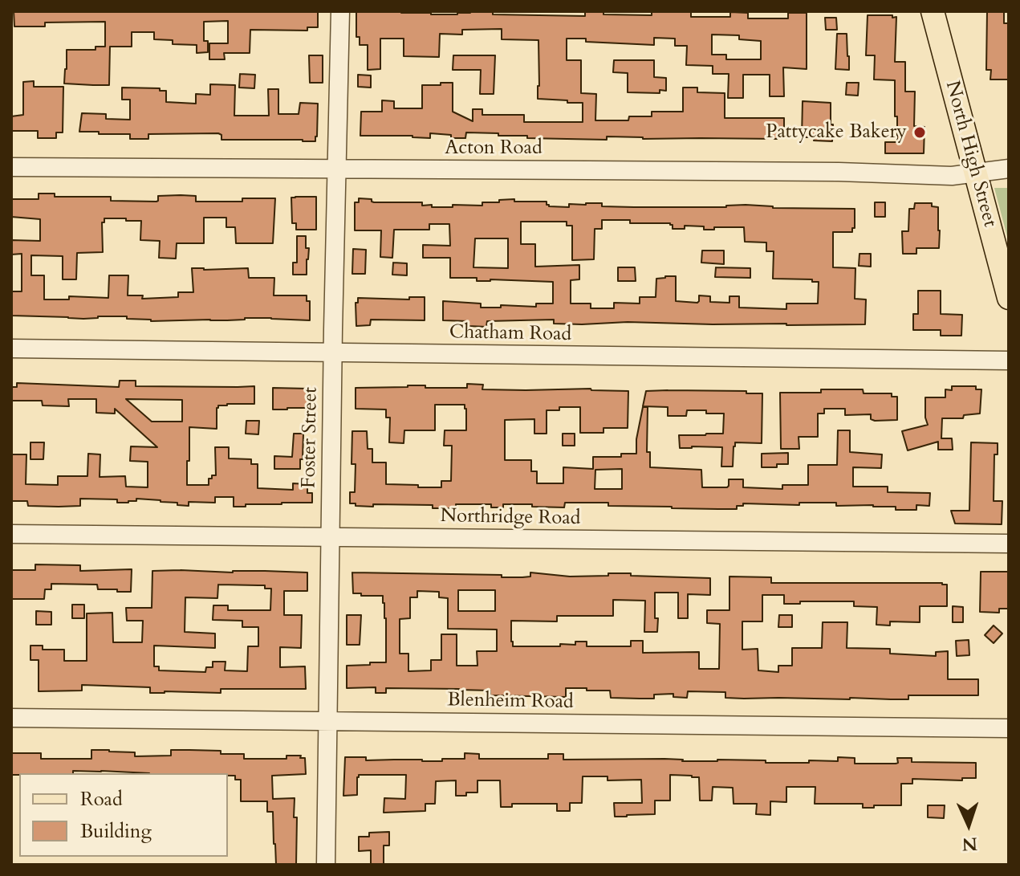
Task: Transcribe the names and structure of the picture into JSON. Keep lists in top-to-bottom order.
{
  "streets": {
    "main road": ["North High Street"],
    "street": [
      "Acton Road",
      "Chatham Road",
      "Foster Street",
      "Northridge Road",
      "Blenheim Road"
    ]
  },
  "crossings": [
    ["Acton Road", "North High Street"],
    ["Acton Road", "Foster Street"],
    ["Chatham Road", "Foster Street"],
    ["Foster Street", "Northridge Road"],
    ["Foster Street", "Blenheim Road"]
  ],
  "places": ["Pattycake Bakery"],
  "legend": ["Road", "Building"],
  "north": "bottom"
}
